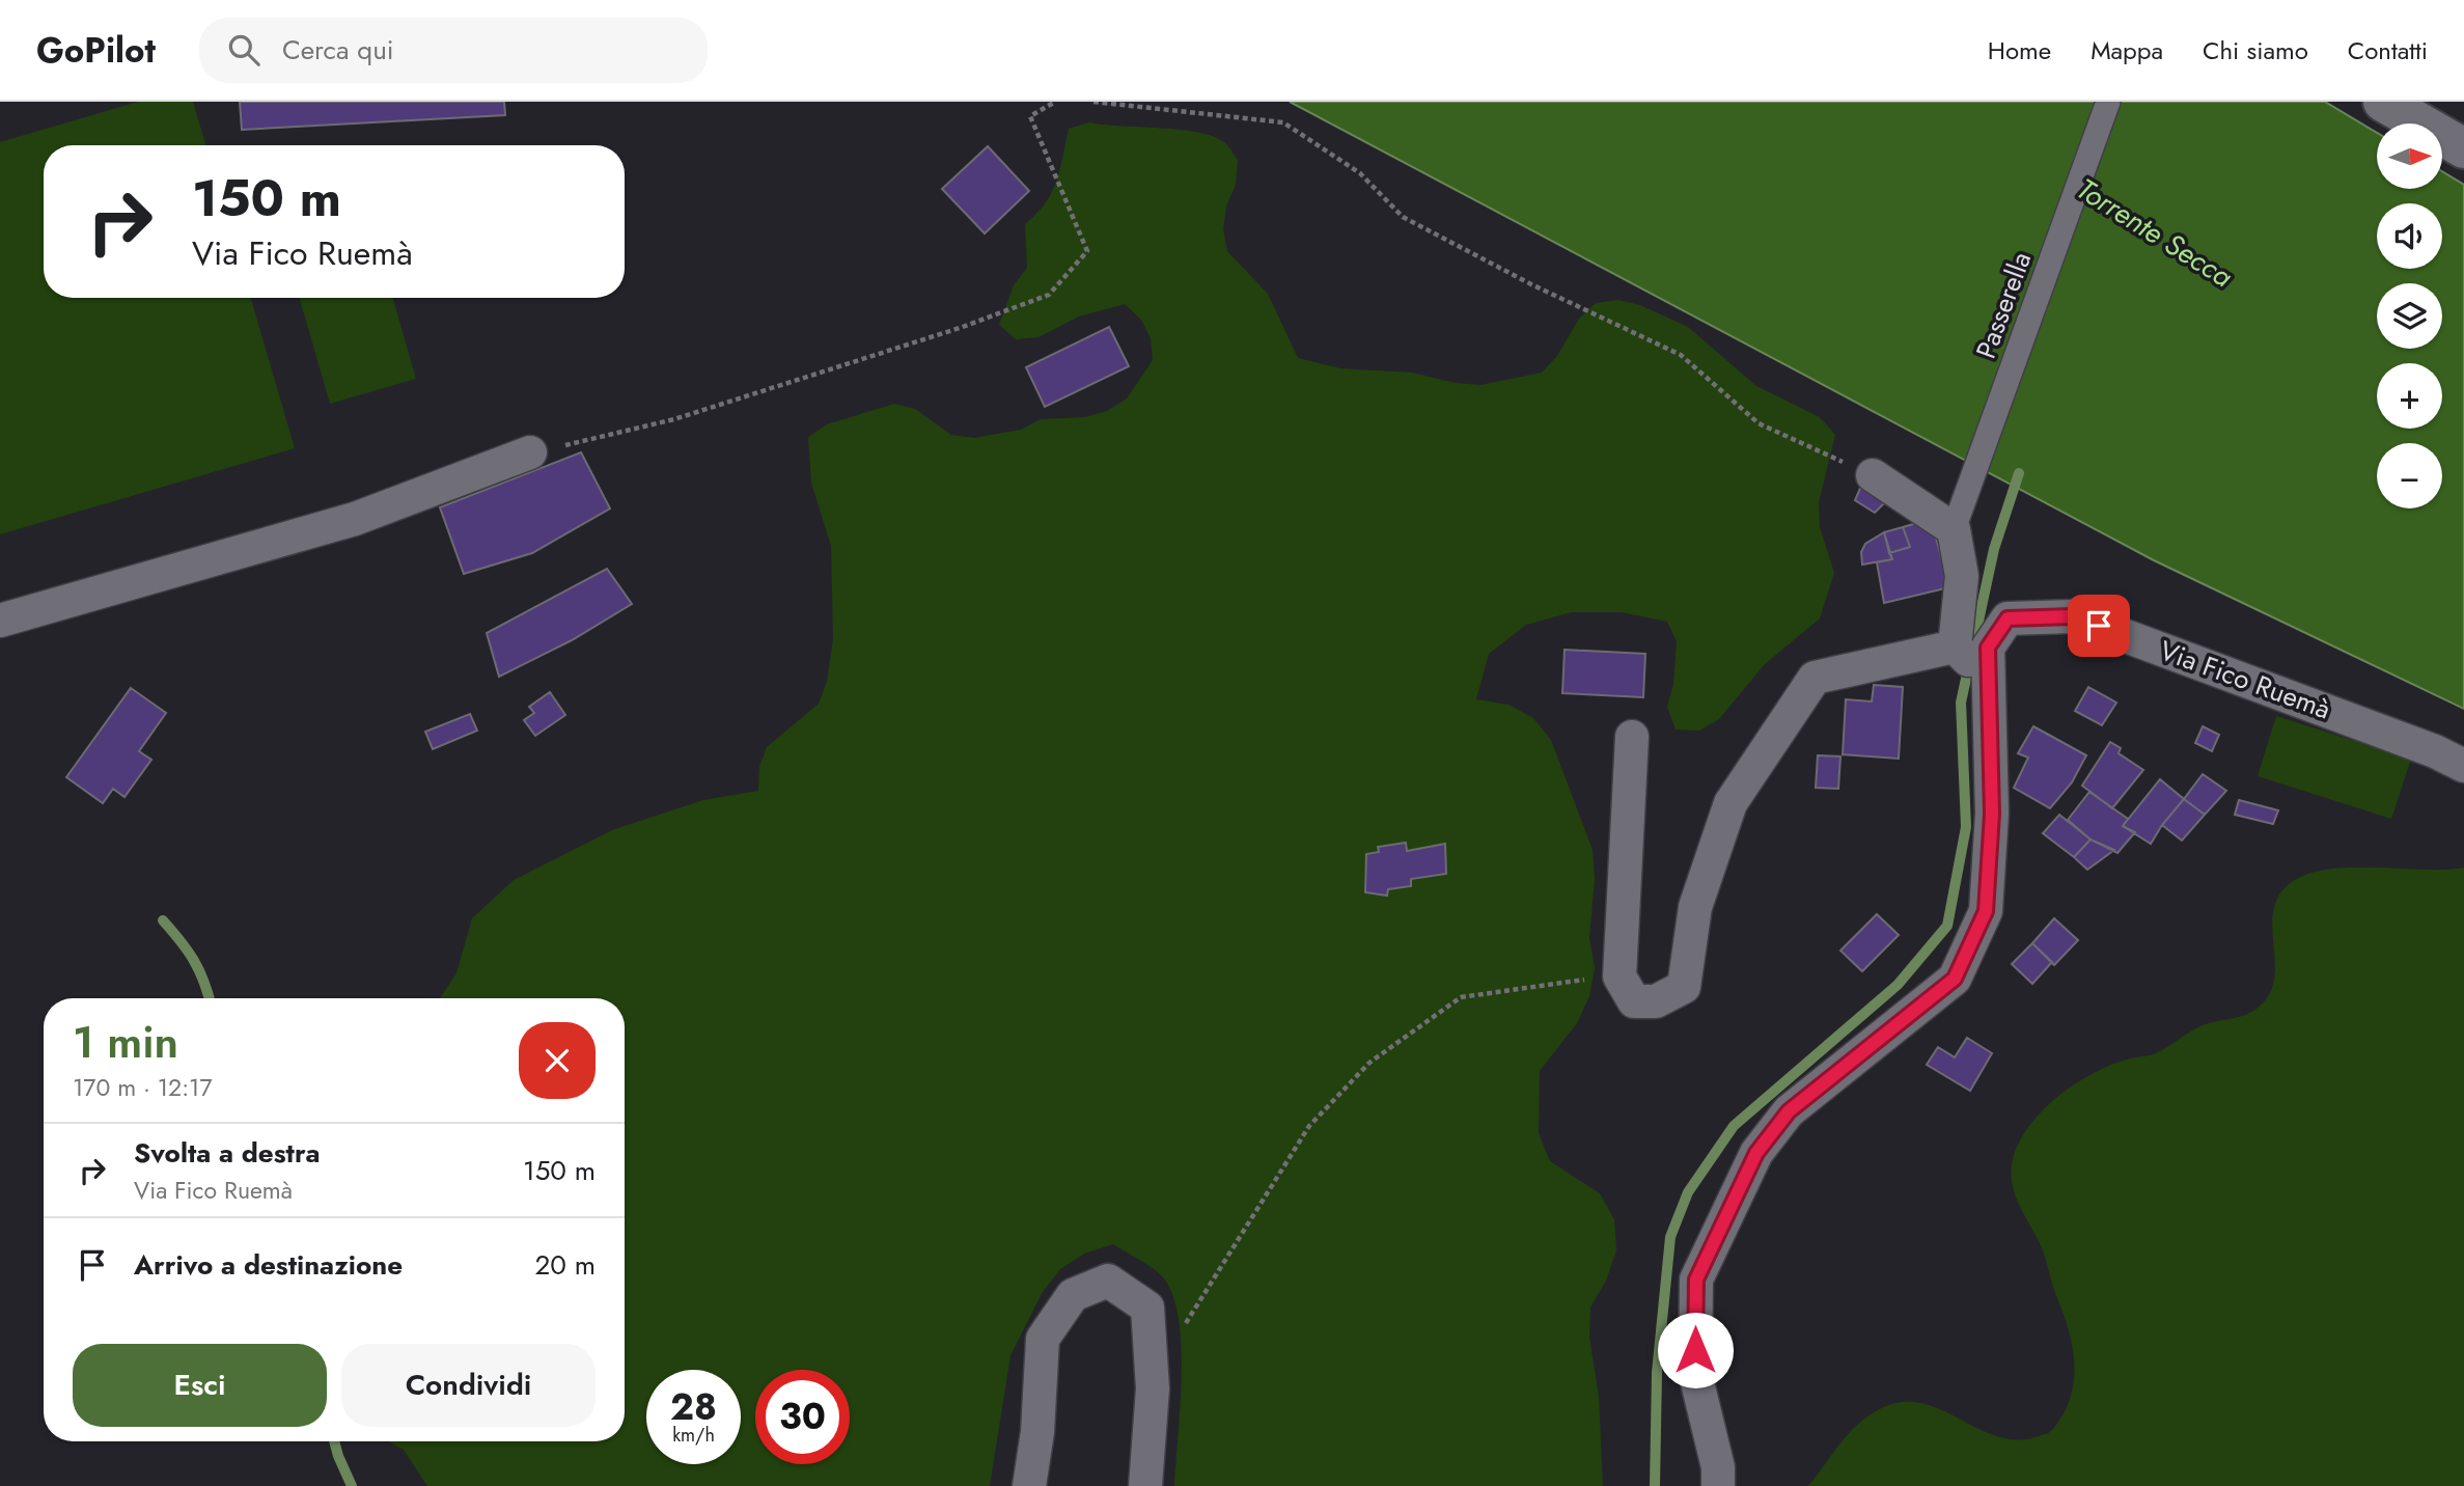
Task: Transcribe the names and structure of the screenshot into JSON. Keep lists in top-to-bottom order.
{
  "streets": {
    "street": ["Passerella", "Via Fico Ruemà"]
  },
  "water": ["Torrente Secca"],
  "north": "right",
  "page": {
    "header": "GoPilot",
    "search": "Cerca qui",
    "nav": [
      "Home",
      "Mappa",
      "Chi siamo",
      "Contatti"
    ],
    "map_buttons": ["+", "−"],
    "turn": ["150 m", "Via Fico Ruemà"],
    "heading": ["1 min", "170 m · 12:17"],
    "list": [
      {
        "name": "Svolta a destra",
        "note": "Via Fico Ruemà",
        "value": "150 m"
      },
      {
        "name": "Arrivo a destinazione",
        "value": "20 m"
      }
    ],
    "buttons": ["Esci", "Condividi"],
    "speed": "28 km/h",
    "limit": "30"
  }
}
